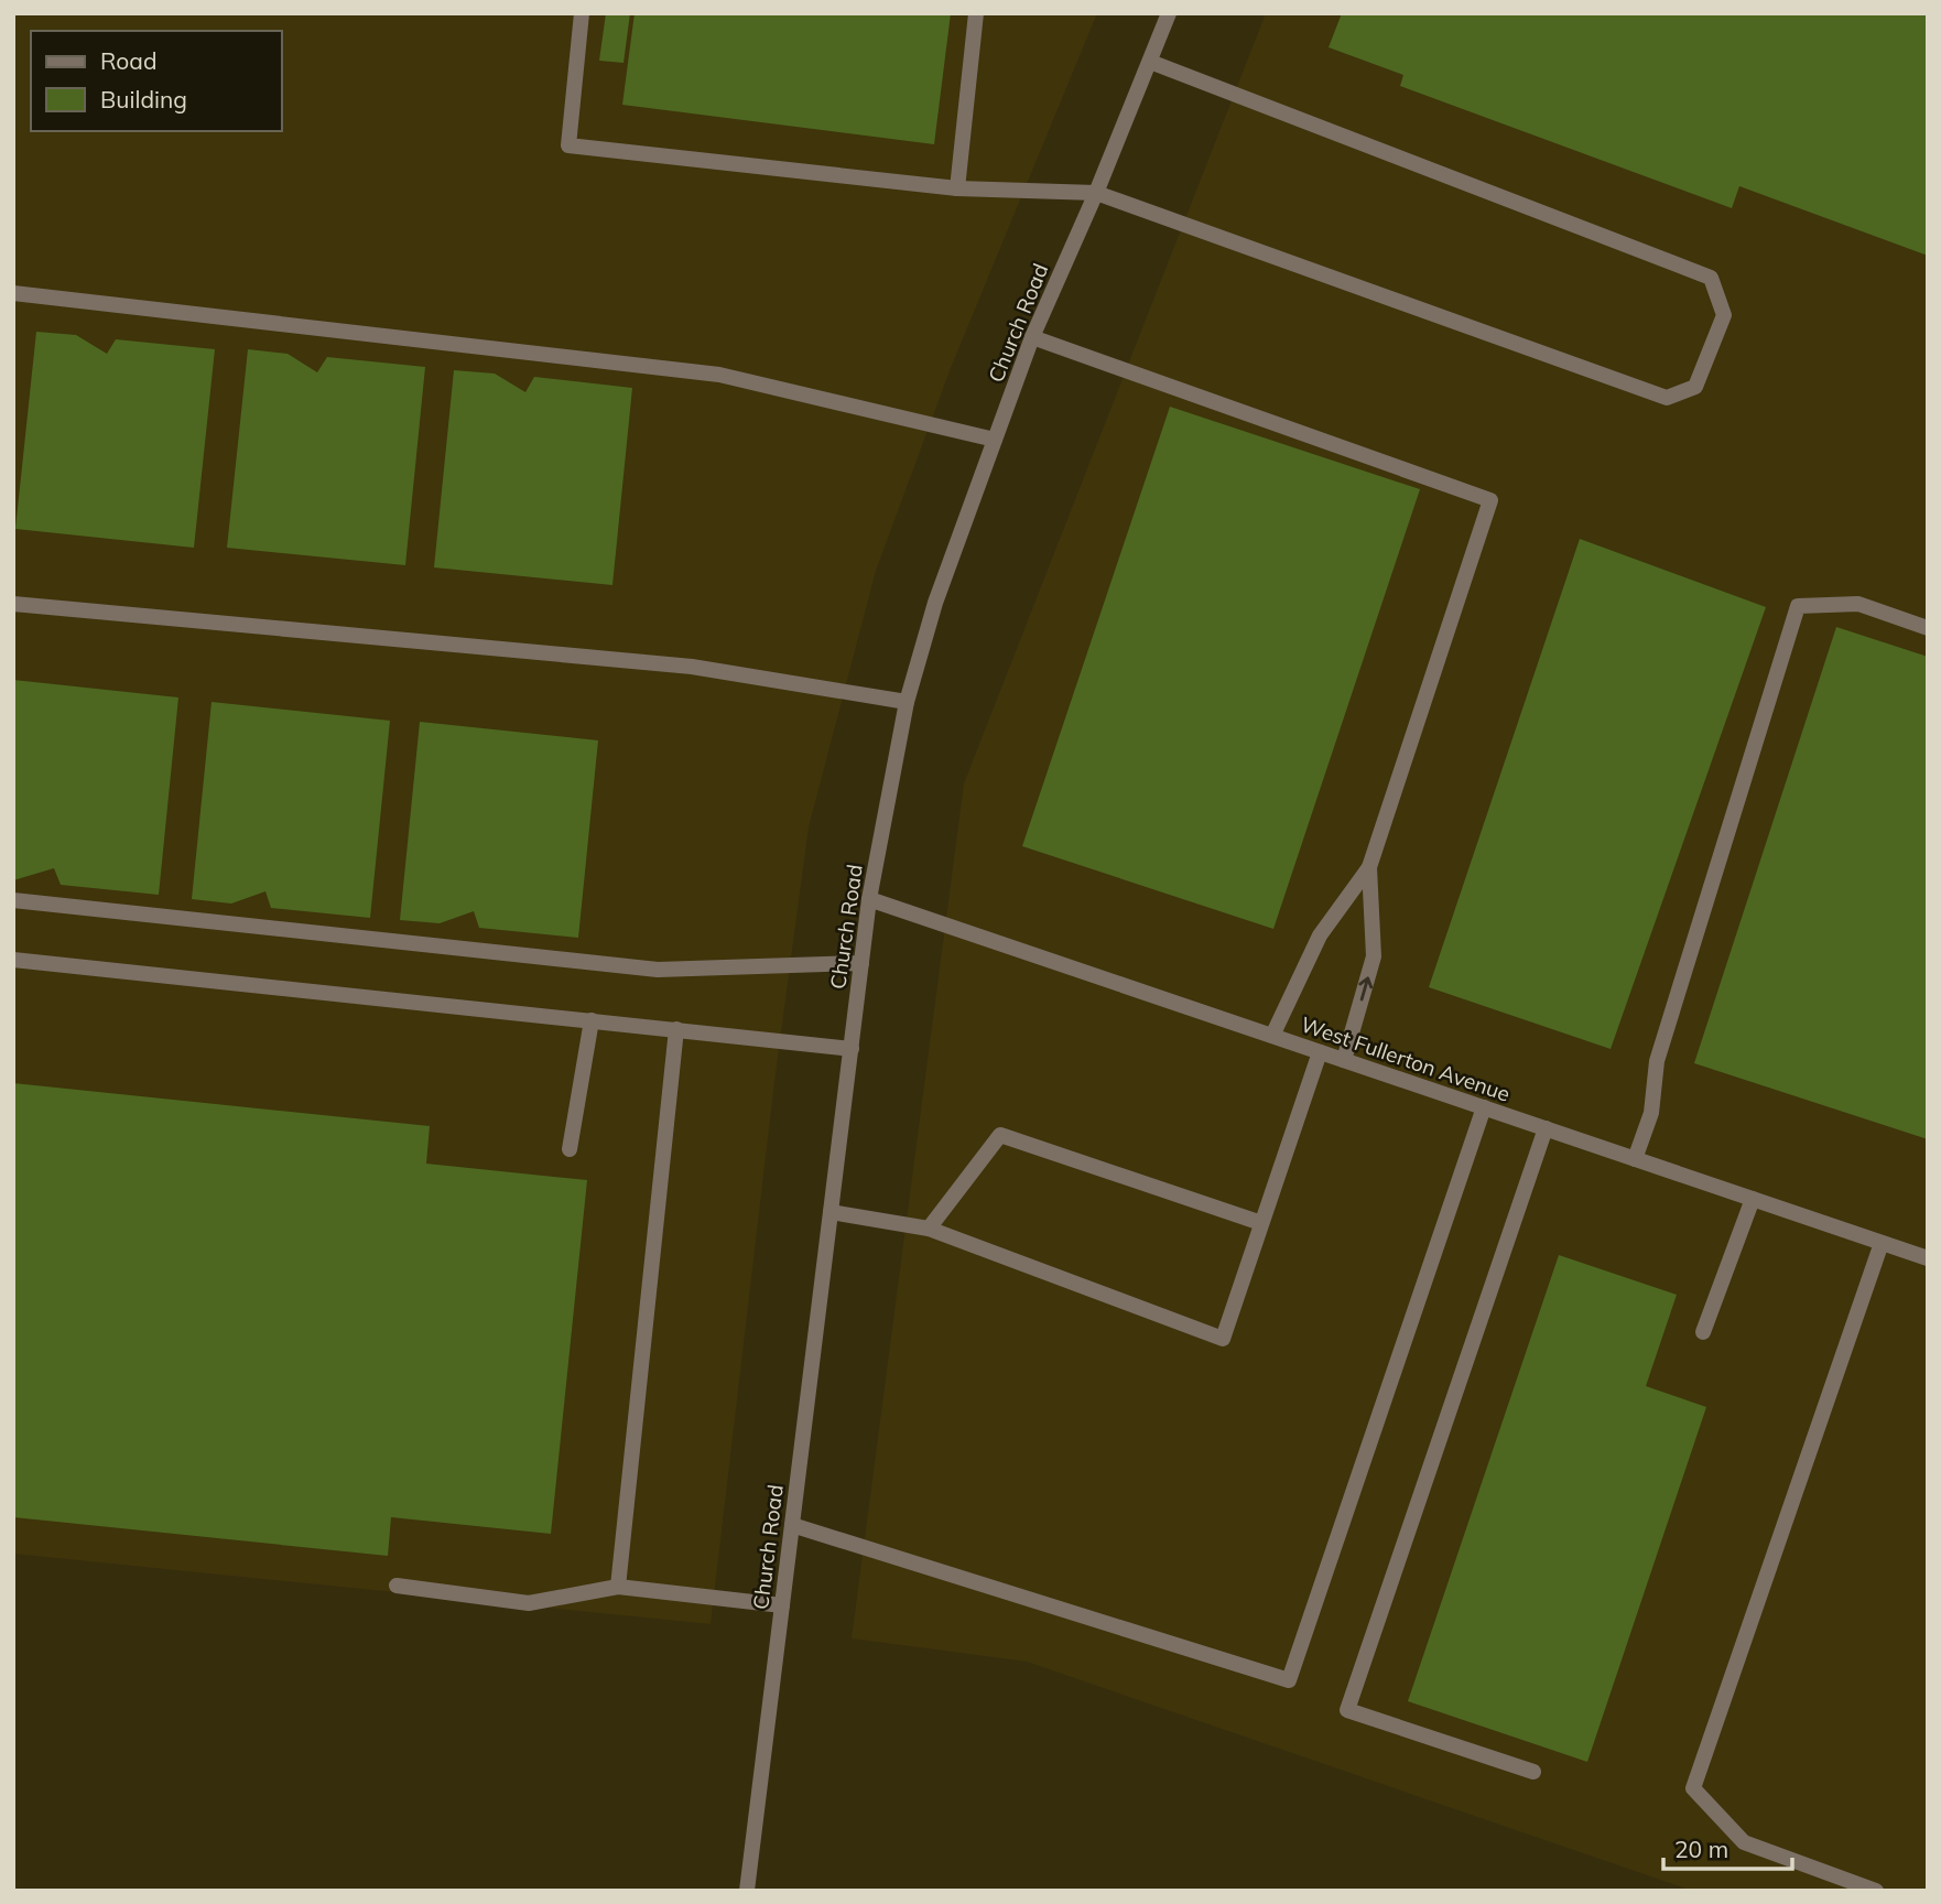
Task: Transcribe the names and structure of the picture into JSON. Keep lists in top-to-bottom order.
{
  "streets": {
    "street": ["Church Road", "West Fullerton Avenue"]
  },
  "crossings": [
    ["Church Road", "West Fullerton Avenue"]
  ],
  "legend": ["Road", "Building"],
  "scale_bar": "20 m"
}
